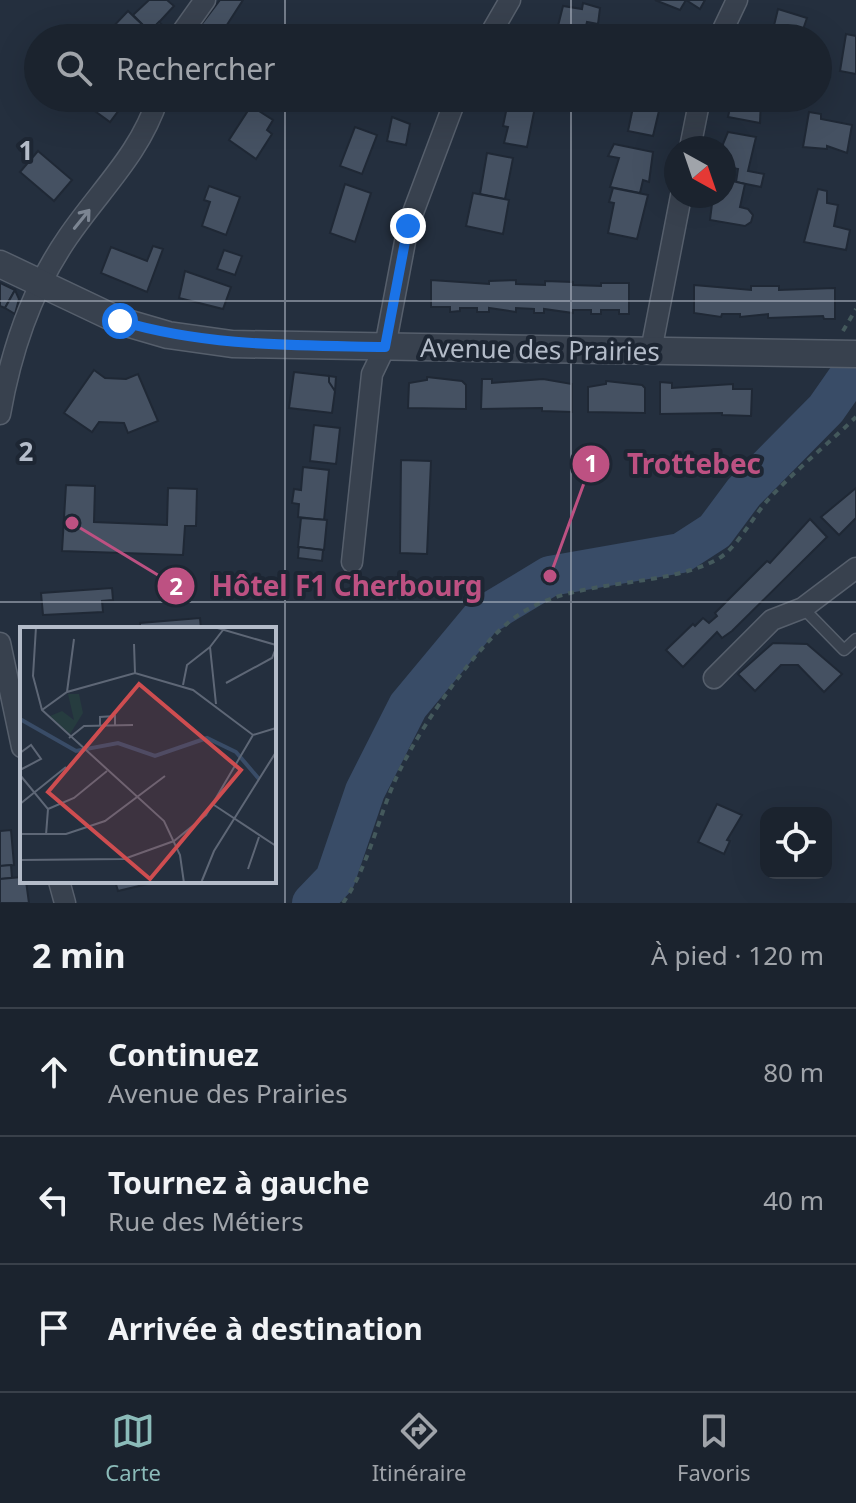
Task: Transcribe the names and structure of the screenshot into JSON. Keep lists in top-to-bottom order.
{
  "streets": {
    "street": ["Avenue des Prairies"]
  },
  "places": ["Hôtel F1 Cherbourg", "Trottebec"],
  "north": "bottom right",
  "page": {
    "search": "Rechercher",
    "heading": ["2 min", "À pied · 120 m"],
    "list": [
      ["Continuez", "Avenue des Prairies", "80 m"],
      ["Tournez à gauche", "Rue des Métiers", "40 m"],
      "Arrivée à destination"
    ],
    "nav": ["Carte", "Itinéraire", "Favoris"]
  },
  "grid": {
    "rows": ["1", "2"]
  }
}
